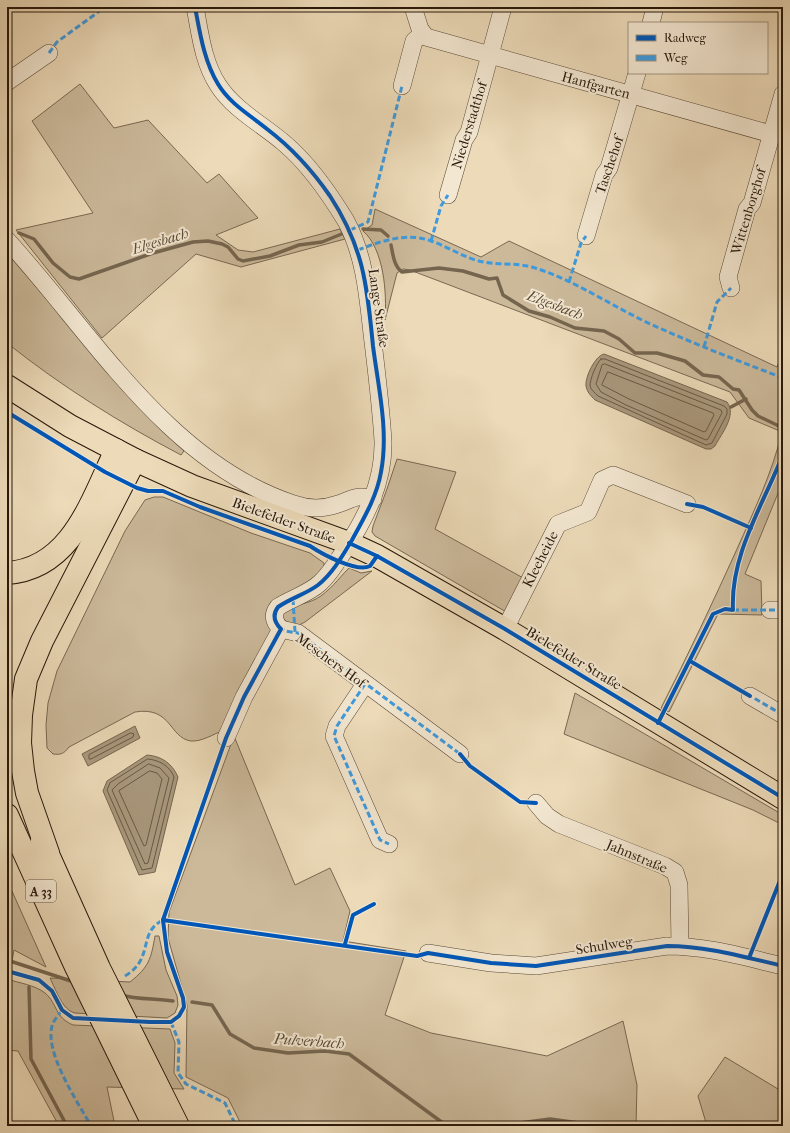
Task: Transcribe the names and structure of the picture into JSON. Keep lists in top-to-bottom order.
{
  "streets": {
    "main road": ["Bielefelder Straße", "A 33"],
    "street": [
      "Hanfgarten",
      "Niederstadthof",
      "Taschehof",
      "Wittenborghof",
      "Lange Straße",
      "Kleeheide",
      "Meschers Hof",
      "Jahnstraße",
      "Schulweg"
    ]
  },
  "crossings": [
    ["Hanfgarten", "Niederstadthof"],
    ["Hanfgarten", "Taschehof"],
    ["Hanfgarten", "Wittenborghof"],
    ["Lange Straße", "Bielefelder Straße"],
    ["Lange Straße", "Meschers Hof"],
    ["Bielefelder Straße", "Kleeheide"],
    ["Bielefelder Straße", "Meschers Hof"],
    ["Jahnstraße", "Schulweg"]
  ],
  "water": ["Elgesbach", "Pulverbach"],
  "legend": ["Radweg", "Weg"]
}
